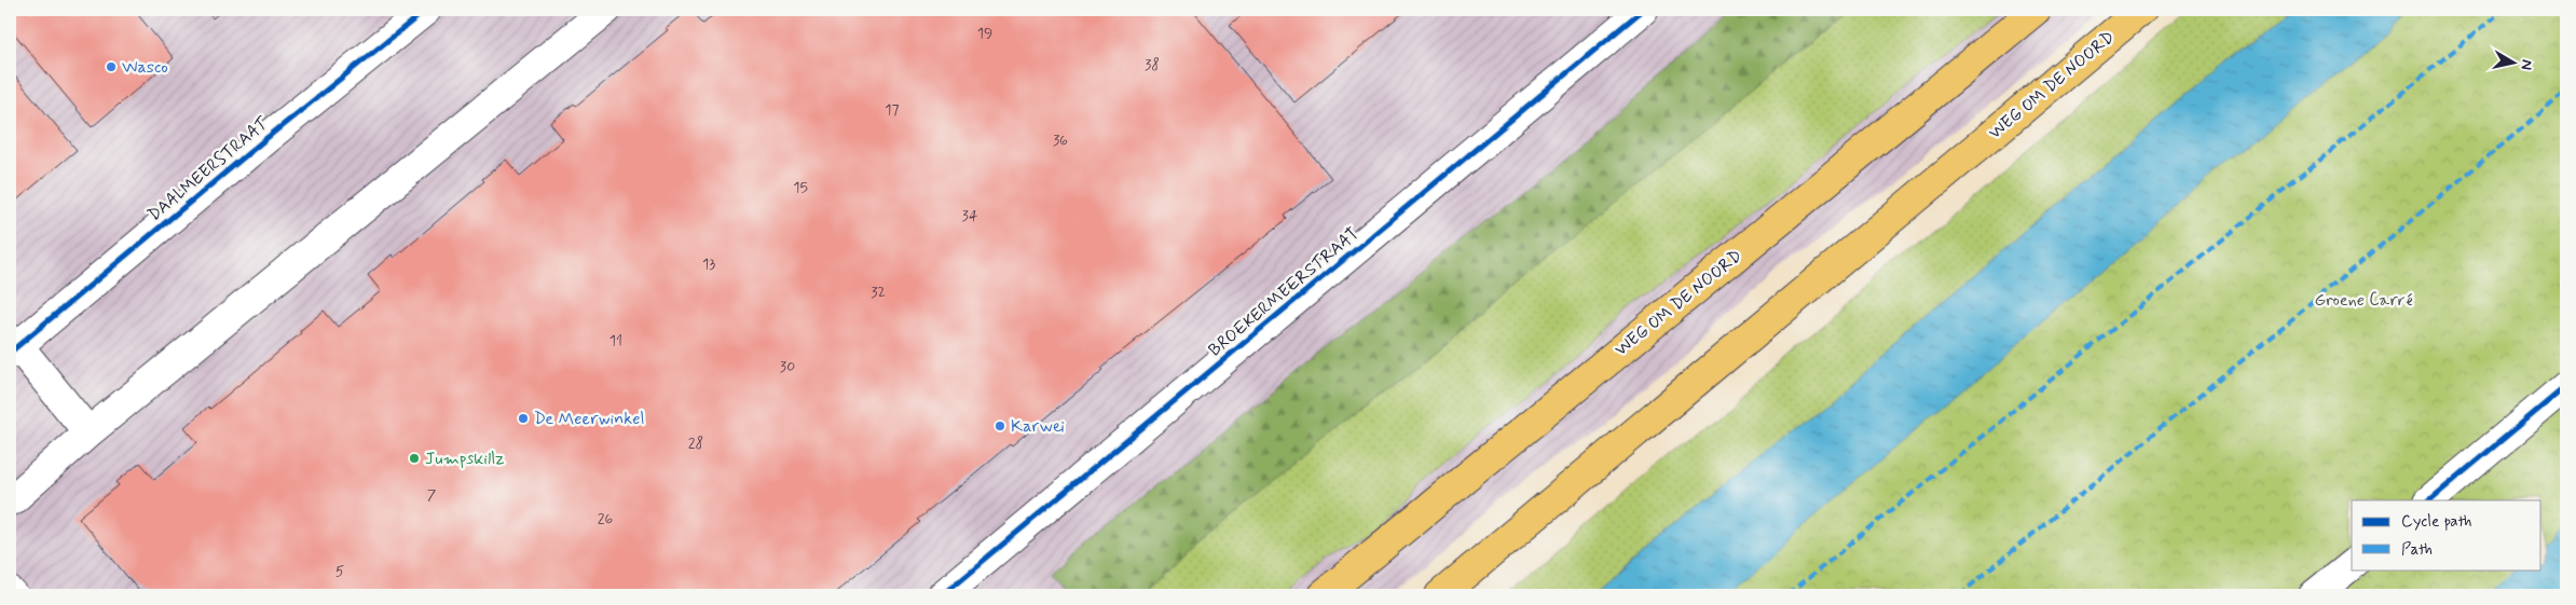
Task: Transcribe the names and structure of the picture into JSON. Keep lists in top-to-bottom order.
{
  "streets": {
    "highway": ["WEG OM DE NOORD"],
    "street": ["DAALMEERSTRAAT", "BROEKERMEERSTRAAT"]
  },
  "parks": ["Groene Carré"],
  "places": [
    "Wasco",
    "De Meerwinkel",
    "Karwei",
    "Jumpskillz"
  ],
  "house_numbers": [
    "19",
    "38",
    "17",
    "36",
    "15",
    "34",
    "13",
    "32",
    "11",
    "30",
    "28",
    "7",
    "26",
    "5"
  ],
  "legend": ["Cycle path", "Path"],
  "north": "right"
}
